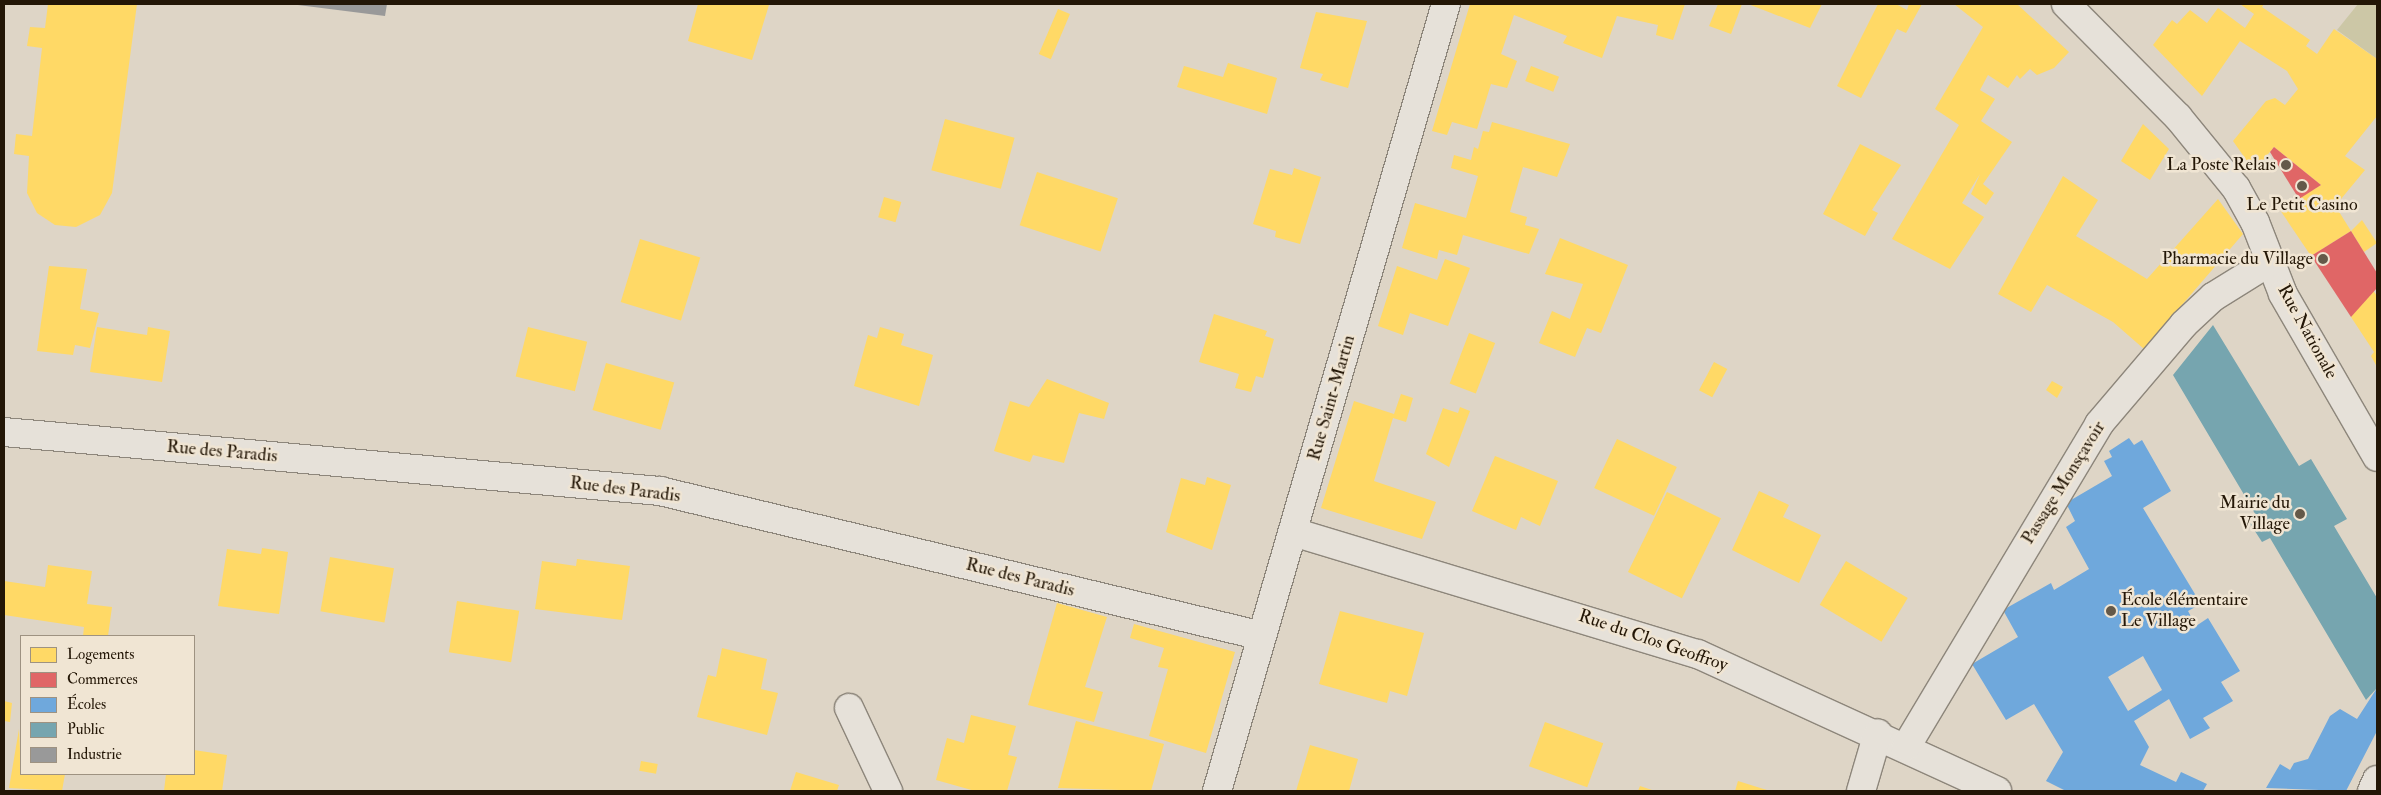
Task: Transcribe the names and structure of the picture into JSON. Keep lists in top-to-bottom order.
{
  "streets": {
    "street": [
      "Rue Nationale",
      "Rue Saint-Martin",
      "Rue des Paradis",
      "Passage Monsçavoir",
      "Rue du Clos Geoffroy"
    ]
  },
  "crossings": [
    ["Rue Nationale", "Passage Monsçavoir"],
    ["Rue Saint-Martin", "Rue des Paradis"],
    ["Rue Saint-Martin", "Rue du Clos Geoffroy"],
    ["Passage Monsçavoir", "Rue du Clos Geoffroy"]
  ],
  "places": [
    "La Poste Relais",
    "Le Petit Casino",
    "Pharmacie du Village",
    "Mairie du Village",
    "École élémentaire Le Village"
  ],
  "legend": [
    "Logements",
    "Commerces",
    "Écoles",
    "Public",
    "Industrie"
  ]
}
